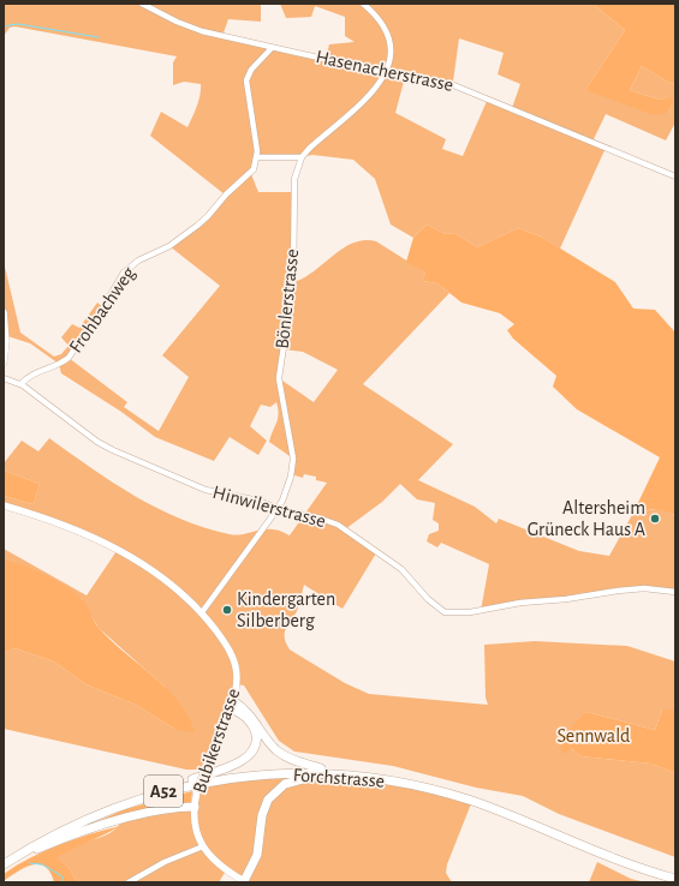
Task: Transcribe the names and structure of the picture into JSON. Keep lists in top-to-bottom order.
{
  "streets": {
    "highway": ["Forchstrasse", "A52"],
    "main road": ["Bubikerstrasse"],
    "street": [
      "Hasenacherstrasse",
      "Bönlerstrasse",
      "Frohbachweg",
      "Hinwilerstrasse"
    ]
  },
  "crossings": [
    ["Bönlerstrasse", "Hinwilerstrasse"],
    ["Bönlerstrasse", "Bubikerstrasse"],
    ["Frohbachweg", "Hinwilerstrasse"]
  ],
  "parks": ["Sennwald"],
  "places": ["Altersheim Grüneck Haus A", "Kindergarten Silberberg"]
}
